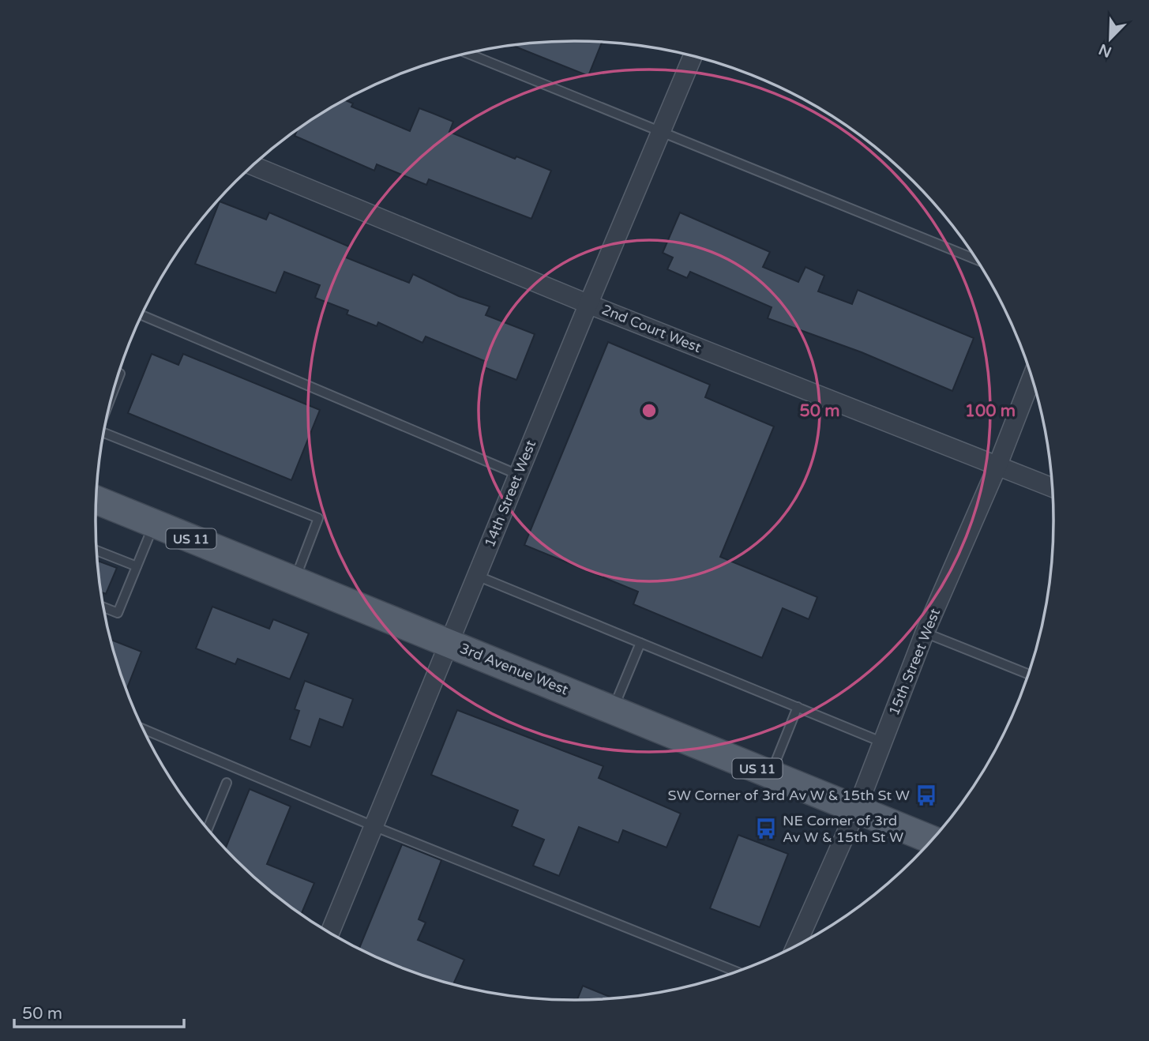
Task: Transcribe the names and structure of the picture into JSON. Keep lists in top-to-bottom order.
{
  "streets": {
    "main road": ["US 11", "3rd Avenue West"],
    "street": ["2nd Court West", "14th Street West", "15th Street West"]
  },
  "crossings": [
    ["2nd Court West", "14th Street West"],
    ["2nd Court West", "15th Street West"],
    ["14th Street West", "3rd Avenue West"],
    ["15th Street West", "3rd Avenue West"]
  ],
  "places": {
    "bus stop": ["SW Corner of 3rd Av W & 15th St W", "NE Corner of 3rd Av W & 15th St W"]
  },
  "scale_bar": "50 m",
  "north": "bottom left",
  "rings": ["50 m", "100 m"]
}
